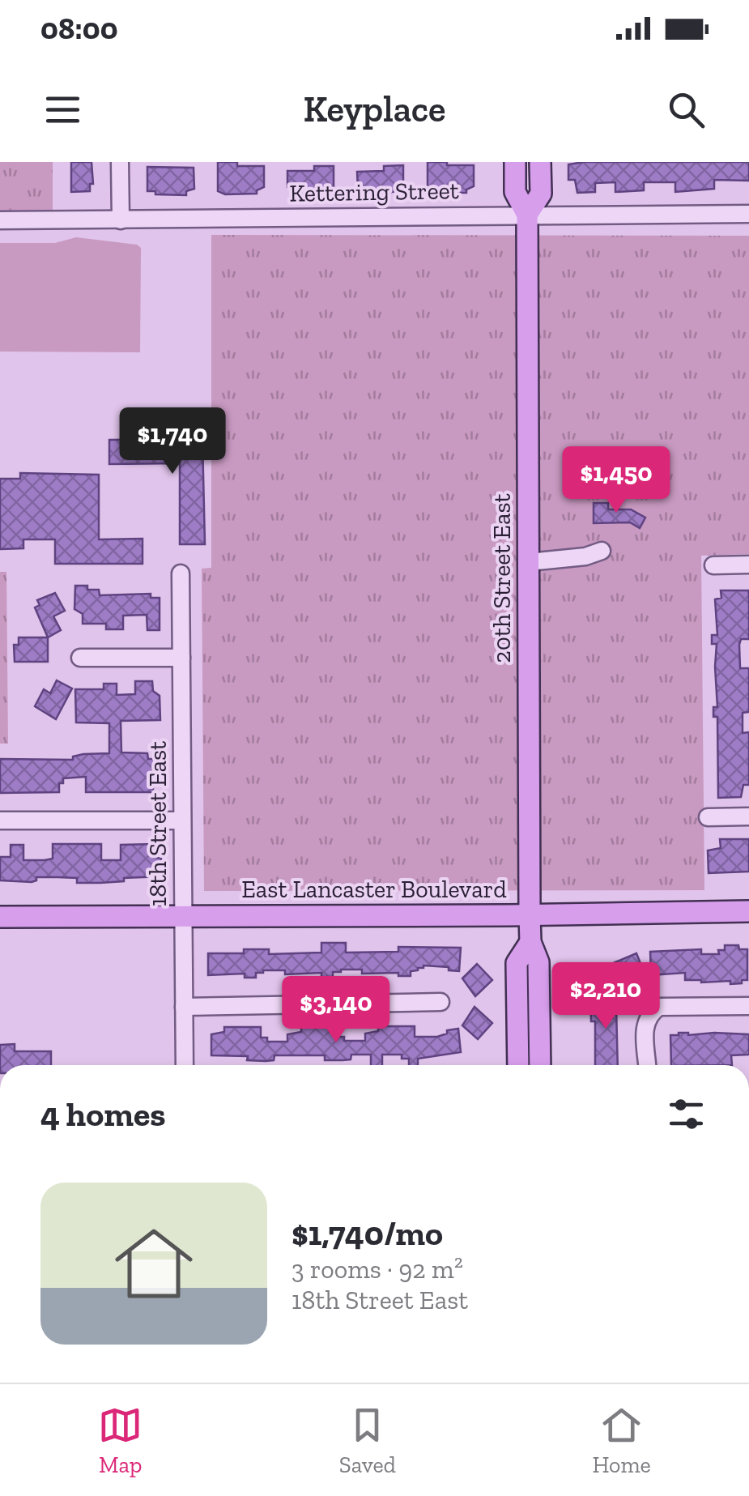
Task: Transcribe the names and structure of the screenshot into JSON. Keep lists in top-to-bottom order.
{
  "streets": {
    "main road": ["20th Street East", "East Lancaster Boulevard"],
    "street": ["Kettering Street", "18th Street East"]
  },
  "crossings": [
    ["Kettering Street", "20th Street East"],
    ["20th Street East", "East Lancaster Boulevard"],
    ["18th Street East", "East Lancaster Boulevard"]
  ],
  "page": {
    "status": "08:00",
    "header": "Keyplace",
    "price": [
      "$1,740",
      "$1,450",
      "$2,210",
      "$3,140"
    ],
    "heading": "4 homes",
    "list": [
      {
        "name": "$1,740/mo",
        "note": "3 rooms · 92 m² · 18th Street East"
      }
    ],
    "tabs": ["Map", "Saved", "Home"]
  }
}
